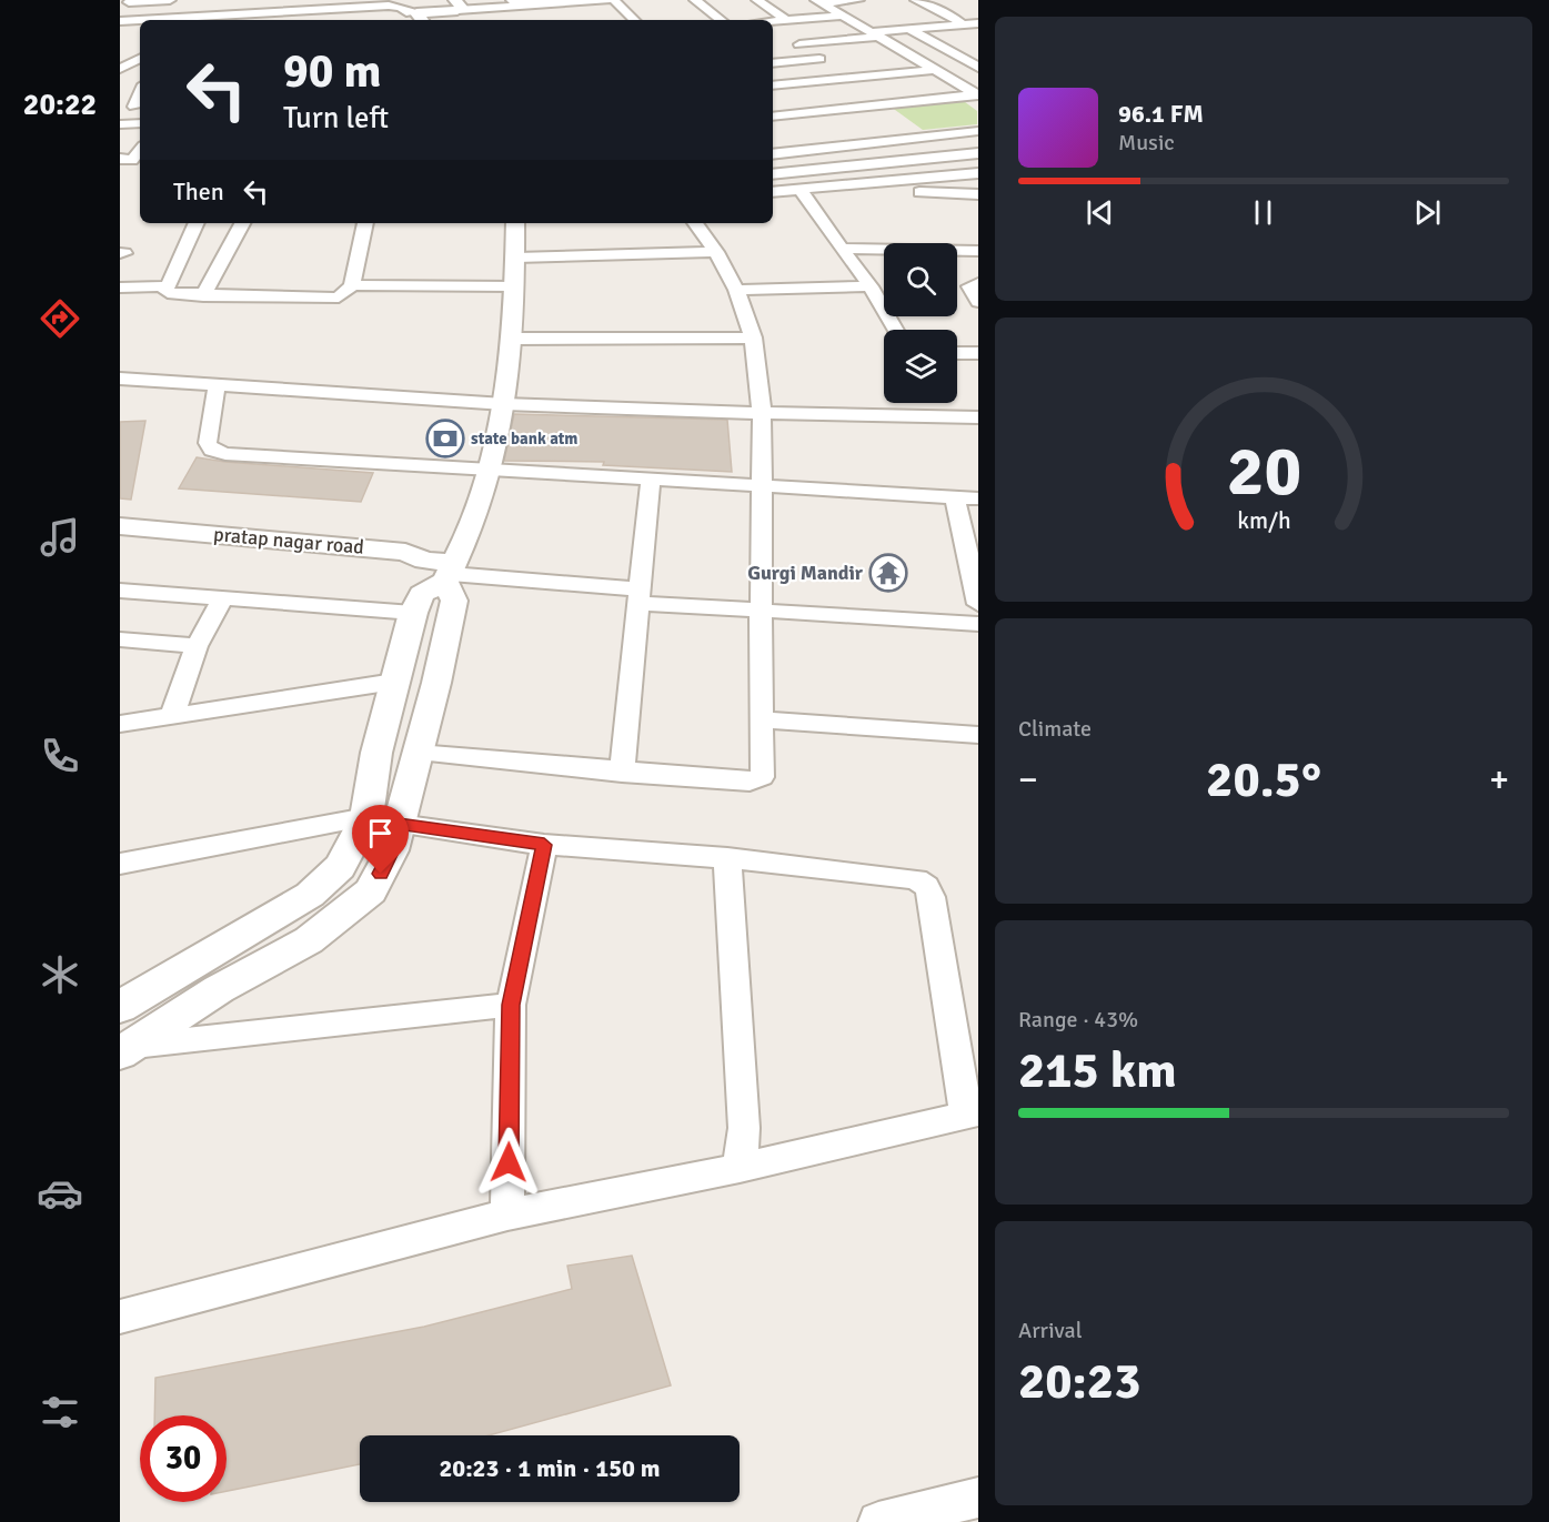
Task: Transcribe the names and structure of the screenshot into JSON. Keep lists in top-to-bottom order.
{
  "streets": {
    "street": ["pratap nagar road"]
  },
  "places": {
    "bank": ["state bank atm"],
    "temple": ["Gurgi Mandir"]
  },
  "page": {
    "tabs": "20:22",
    "turn": ["90 m", "Turn left"],
    "song": ["96.1 FM", "Music"],
    "then": "Then",
    "tile": [
      "Climate",
      ["Range · 43%", "215 km"],
      ["Arrival", "20:23"]
    ],
    "heat": ["−", "20.5°", "+"],
    "limit": "30",
    "trip": "20:23 · 1 min · 150 m",
    "gauge": ["20", "km/h"]
  }
}
